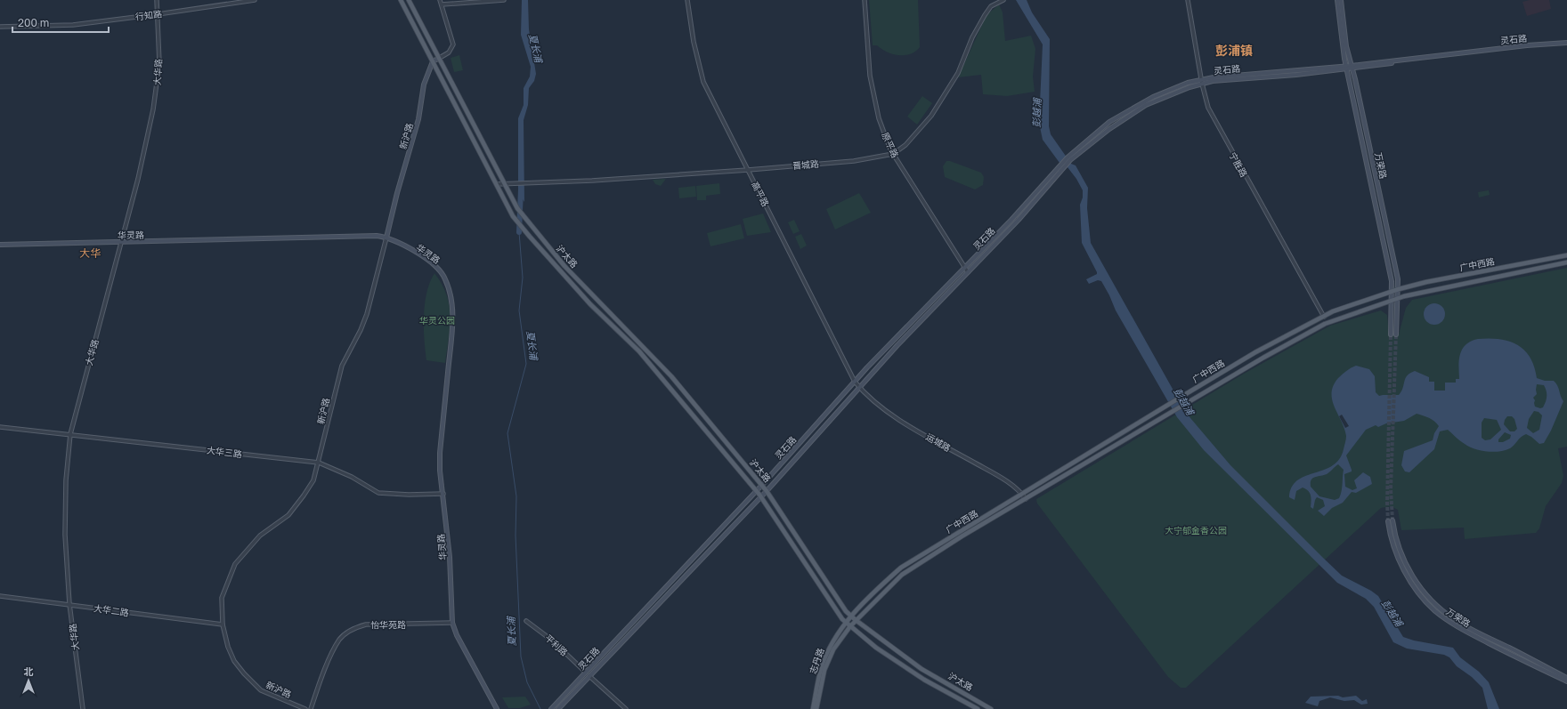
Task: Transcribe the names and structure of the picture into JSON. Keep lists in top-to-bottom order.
{
  "streets": {
    "main road": [
      "灵石路",
      "新沪路",
      "万荣路",
      "华灵路",
      "沪太路",
      "广中西路",
      "志丹路"
    ],
    "street": [
      "行知路",
      "大华路",
      "原平路",
      "晋城路",
      "宁胜路",
      "高平路",
      "运城路",
      "大华三路",
      "大华二路",
      "怡华苑路",
      "平利路"
    ]
  },
  "crossings": [
    ["行知路", "大华路"],
    ["灵石路", "原平路"],
    ["灵石路", "宁胜路"],
    ["灵石路", "万荣路"],
    ["灵石路", "高平路"],
    ["灵石路", "沪太路"],
    ["灵石路", "运城路"],
    ["灵石路", "平利路"],
    ["大华路", "华灵路"],
    ["大华路", "大华三路"],
    ["大华路", "大华二路"],
    ["新沪路", "华灵路"],
    ["新沪路", "大华三路"],
    ["新沪路", "大华二路"],
    ["原平路", "晋城路"],
    ["晋城路", "高平路"],
    ["晋城路", "沪太路"],
    ["宁胜路", "广中西路"],
    ["万荣路", "广中西路"],
    ["高平路", "运城路"],
    ["华灵路", "大华三路"],
    ["华灵路", "怡华苑路"],
    ["沪太路", "广中西路"],
    ["沪太路", "志丹路"],
    ["广中西路", "运城路"],
    ["广中西路", "志丹路"]
  ],
  "districts": ["彭浦镇", "大华"],
  "water": ["夏长浦", "彭越浦"],
  "parks": ["华灵公园", "大宁郁金香公园"],
  "scale_bar": "200 m",
  "north": "top"
}
